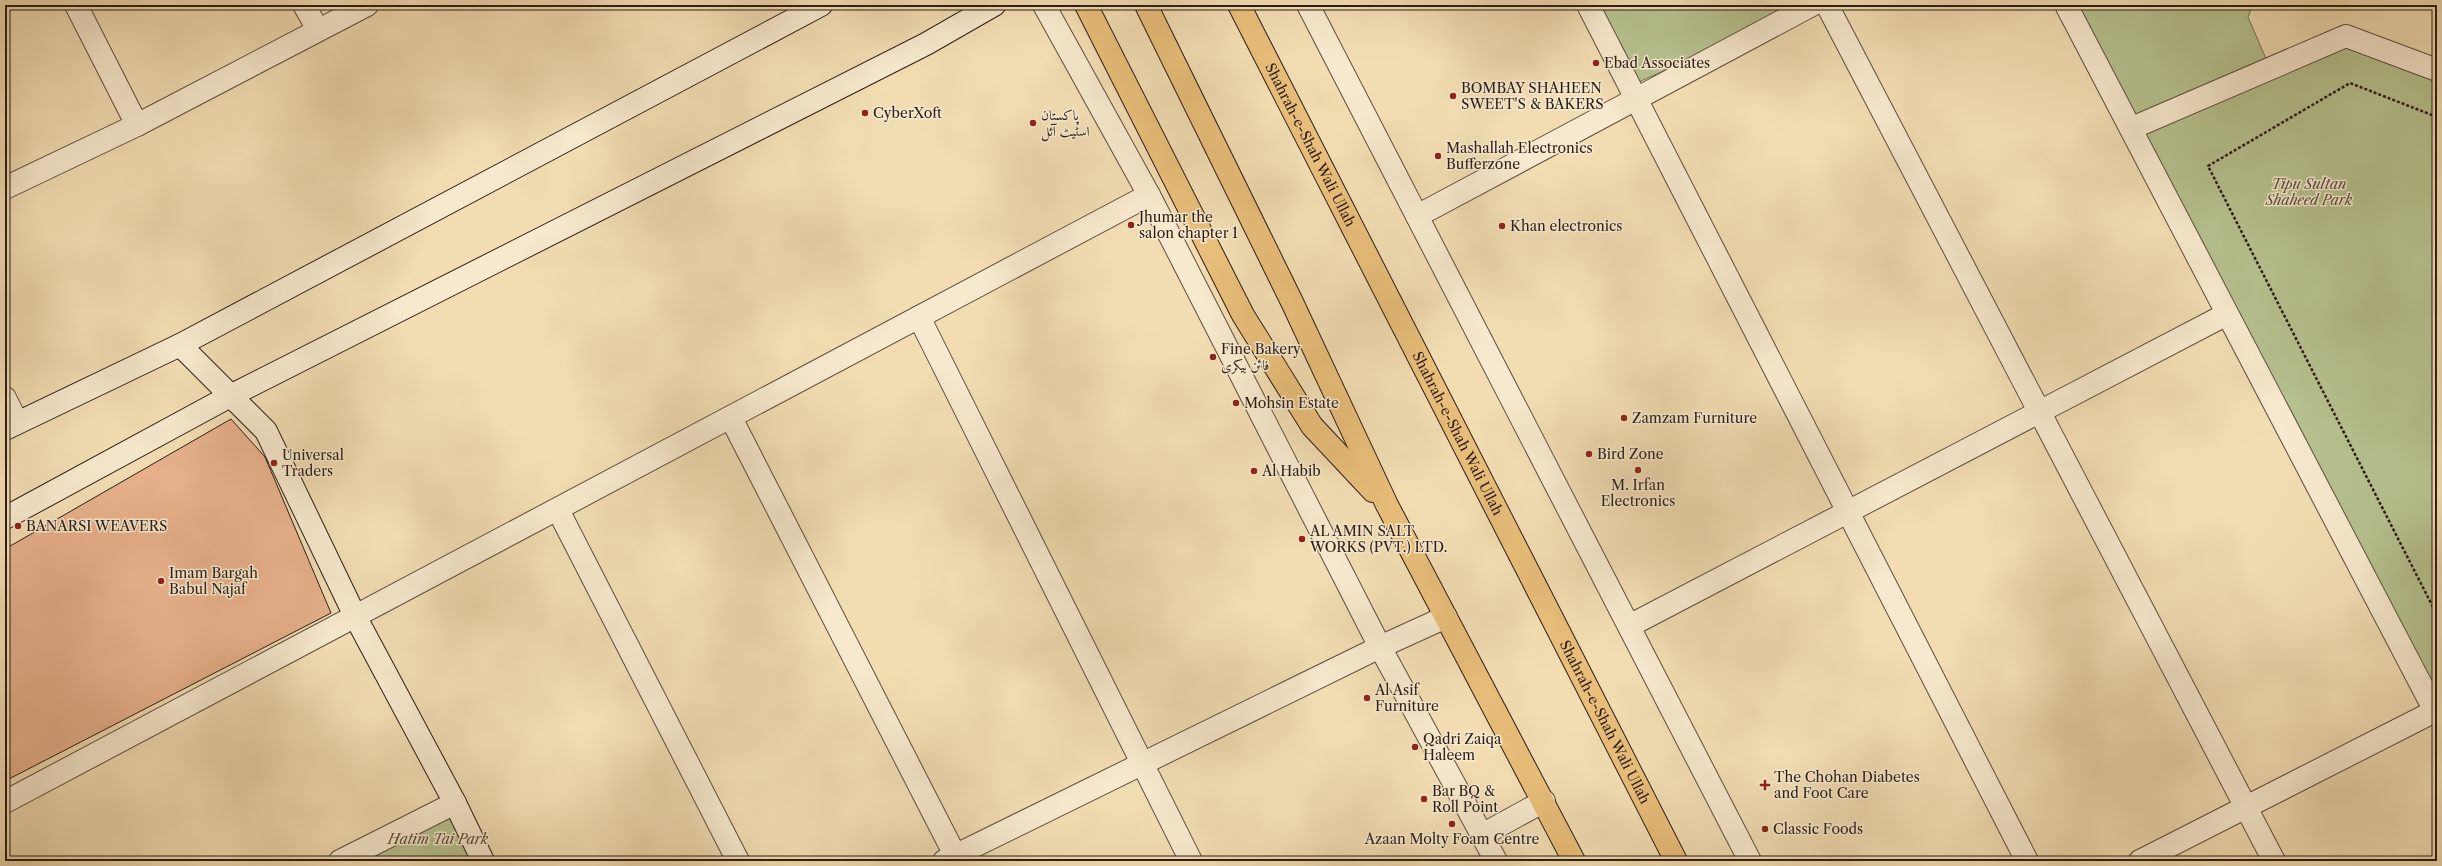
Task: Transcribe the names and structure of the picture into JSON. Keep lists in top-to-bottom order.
{
  "streets": {
    "main road": ["Shahrah-e-Shah Wali Ullah"]
  },
  "parks": ["Tipu Sultan Shaheed Park", "Hatim Tai Park"],
  "places": {
    "other": [
      "Ebad Associates",
      "BOMBAY SHAHEEN SWEET'S & BAKERS",
      "CyberXoft",
      "پاکستان اسٹیٹ آئل",
      "Mashallah Electronics Bufferzone",
      "Jhumar the salon chapter 1",
      "Khan electronics",
      "Fine Bakery فائن بیکری",
      "Mohsin Estate",
      "Zamzam Furniture",
      "Bird Zone",
      "Universal Traders",
      "M. Irfan Electronics",
      "Al Habib",
      "BANARSI WEAVERS",
      "AL AMIN SALT WORKS (PVT.) LTD.",
      "Imam Bargah Babul Najaf",
      "Al Asif Furniture",
      "Qadri Zaiqa Haleem",
      "Bar BQ & Roll Point",
      "Azaan Molty Foam Centre",
      "Classic Foods"
    ],
    "health": ["The Chohan Diabetes and Foot Care"]
  }
}
